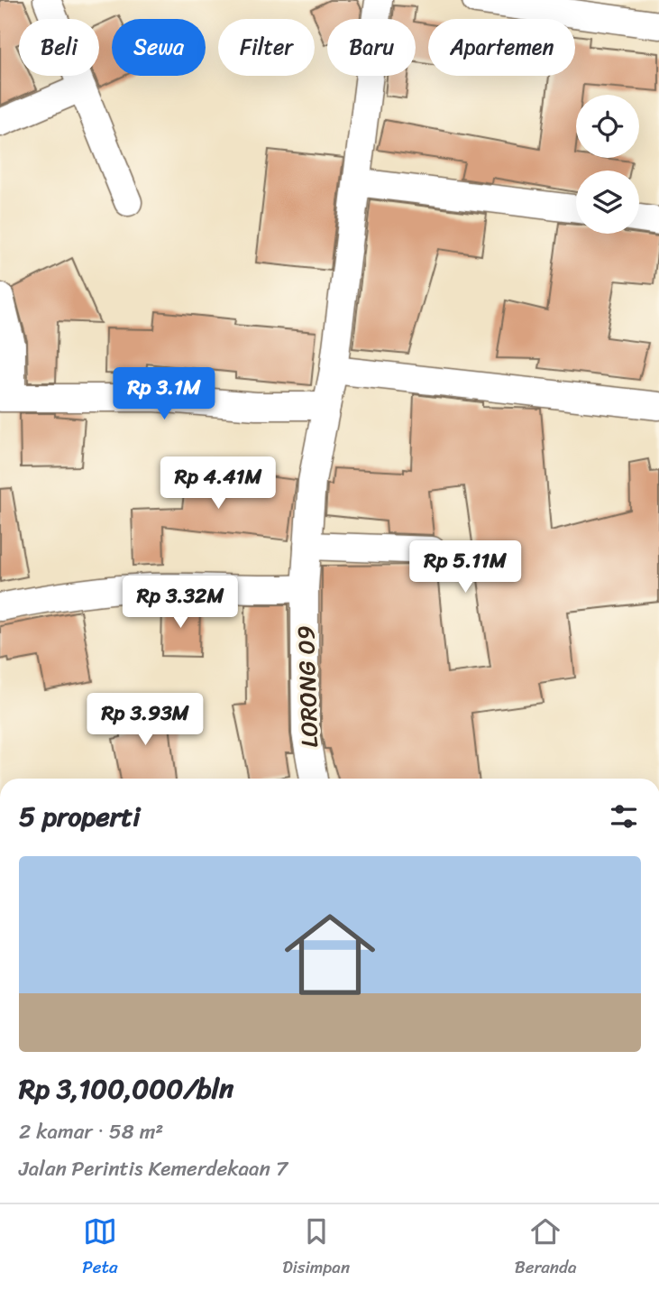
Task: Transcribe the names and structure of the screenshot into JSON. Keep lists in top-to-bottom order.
{
  "streets": {
    "street": ["LORONG 09"]
  },
  "page": {
    "chip": [
      "Beli",
      "Sewa",
      "Filter",
      "Baru",
      "Apartemen"
    ],
    "price": [
      "Rp 3.1M",
      "Rp 4.41M",
      "Rp 5.11M",
      "Rp 3.32M",
      "Rp 3.93M"
    ],
    "heading": "5 properti",
    "list": [
      {
        "name": "Rp 3,100,000/bln",
        "note": "2 kamar · 58 m² · Jalan Perintis Kemerdekaan 7"
      }
    ],
    "tabs": ["Peta", "Disimpan", "Beranda"]
  }
}
